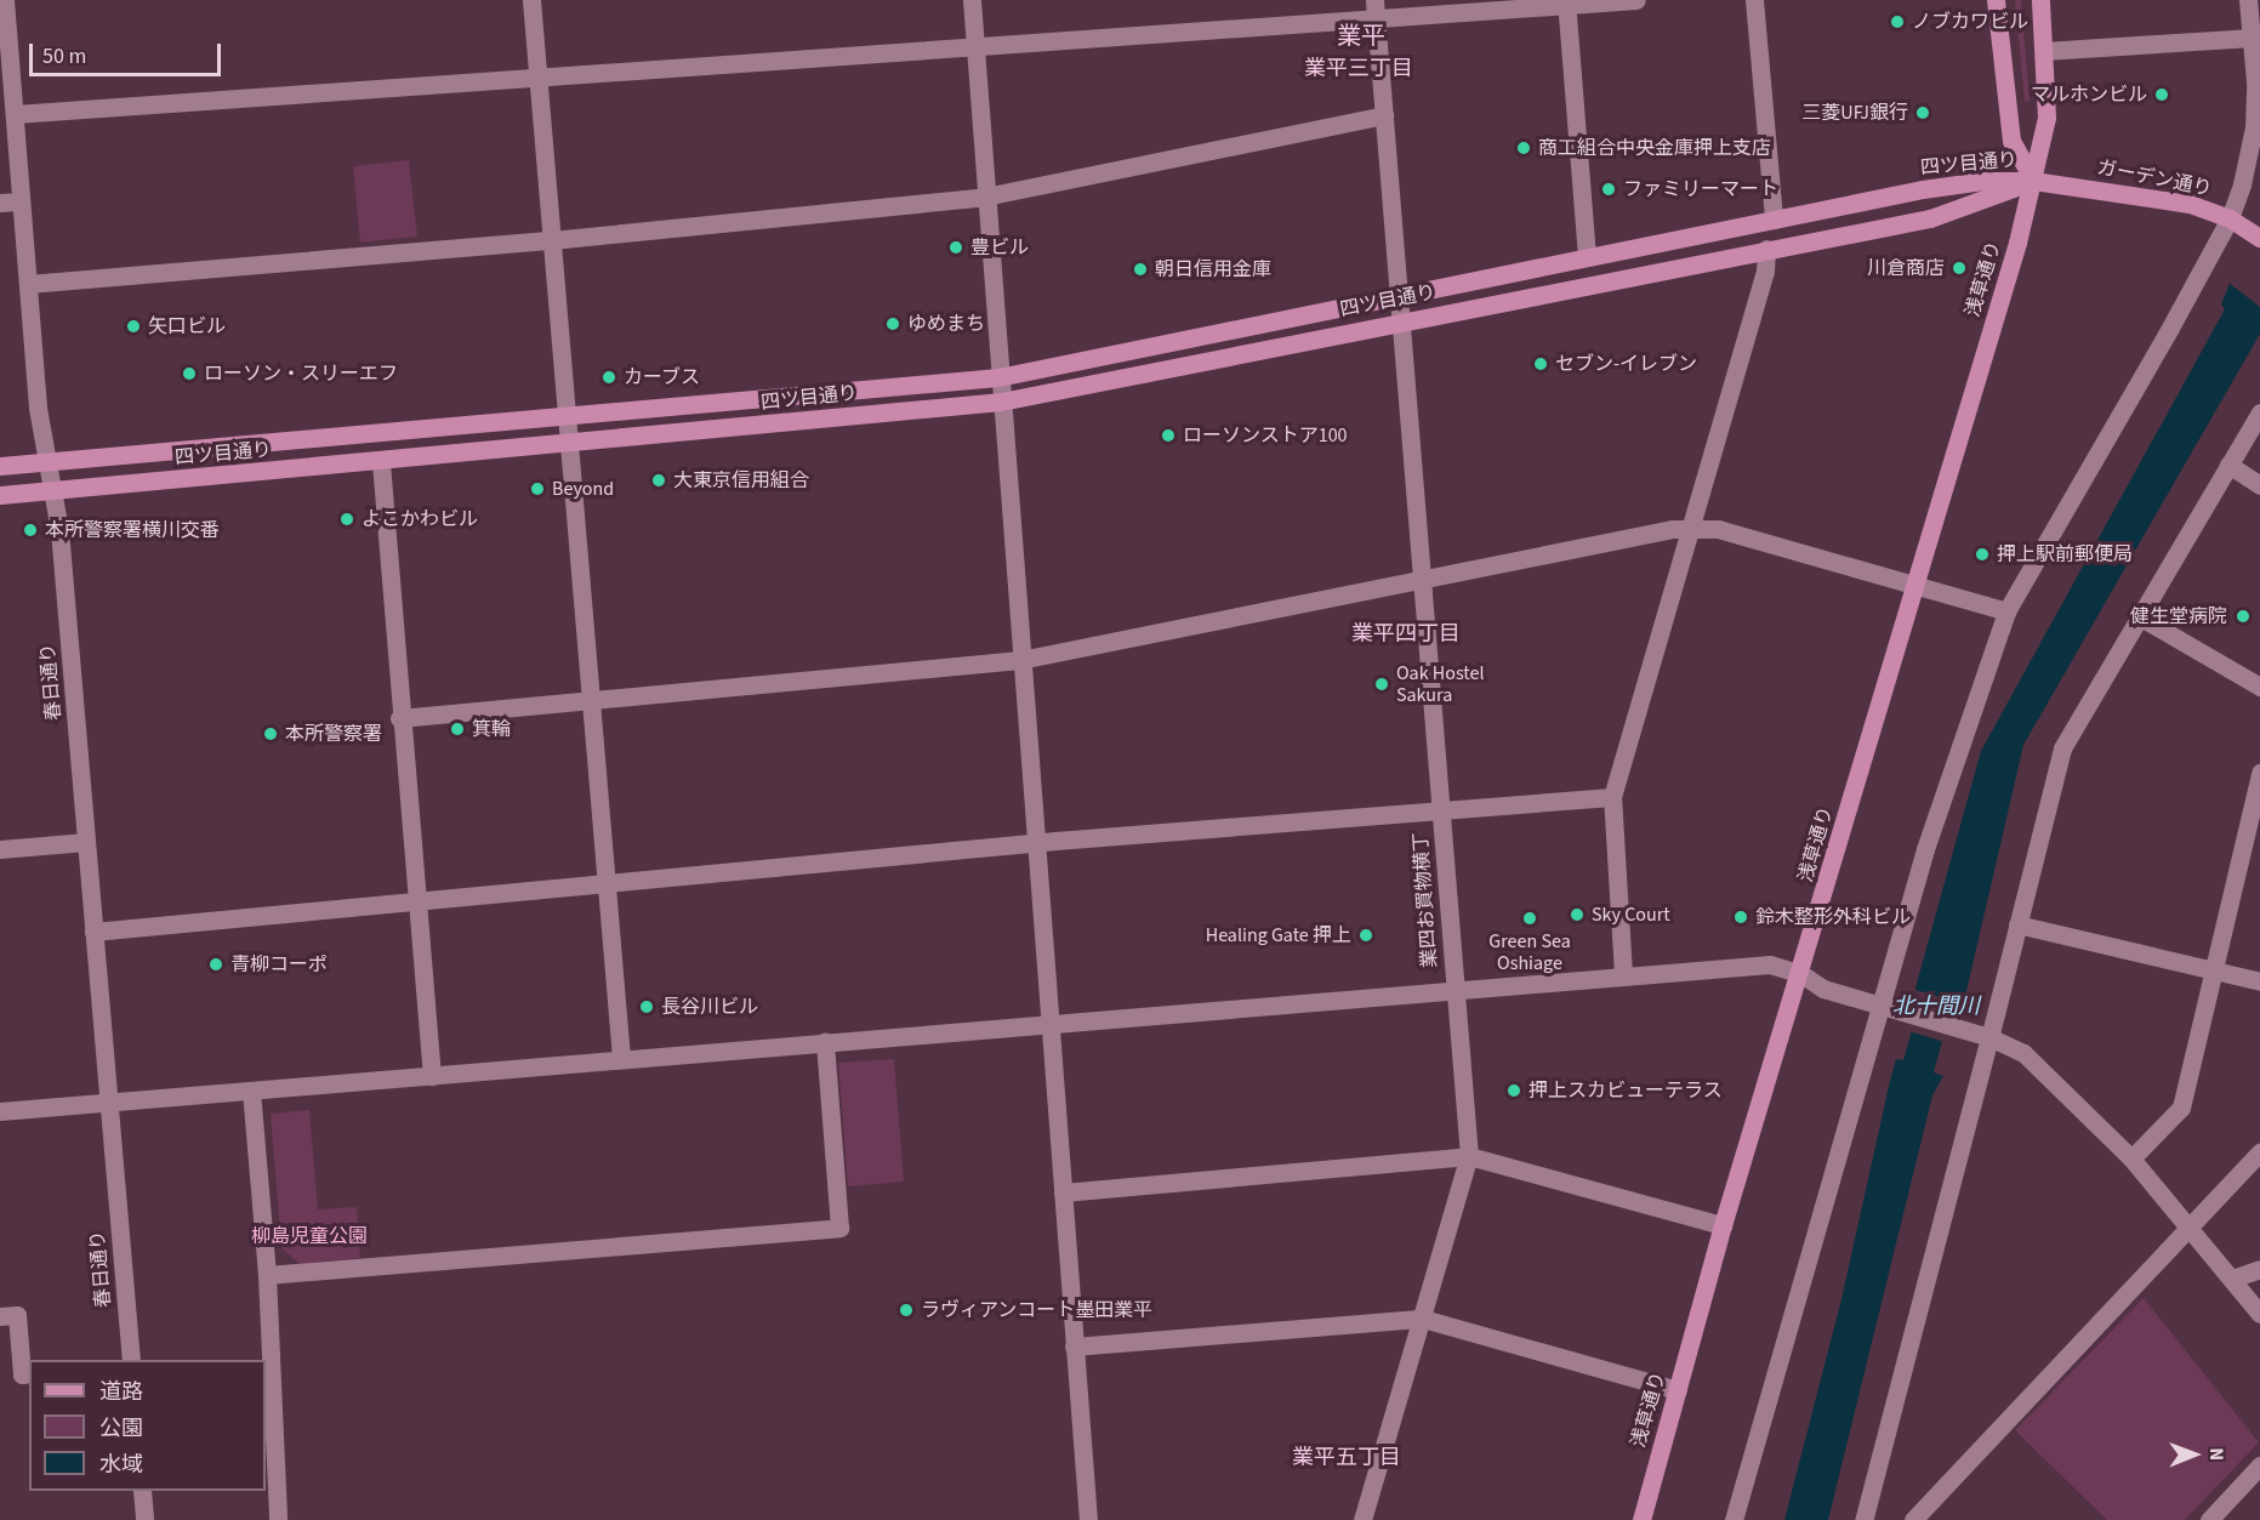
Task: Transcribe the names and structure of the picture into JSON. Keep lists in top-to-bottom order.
{
  "streets": {
    "main road": ["四ツ目通り", "ガーデン通り", "浅草通り"],
    "street": ["春日通り", "業四お買物横丁"]
  },
  "crossings": [
    ["四ツ目通り", "ガーデン通り"],
    ["四ツ目通り", "浅草通り"],
    ["四ツ目通り", "春日通り"],
    ["四ツ目通り", "業四お買物横丁"],
    ["ガーデン通り", "浅草通り"]
  ],
  "districts": [
    "業平",
    "業平三丁目",
    "業平四丁目",
    "業平五丁目"
  ],
  "water": ["北十間川"],
  "parks": ["柳島児童公園"],
  "places": [
    "ノブカワビル",
    "マルホンビル",
    "三菱UFJ銀行",
    "商工組合中央金庫押上支店",
    "ファミリーマート",
    "豊ビル",
    "川倉商店",
    "朝日信用金庫",
    "ゆめまち",
    "矢口ビル",
    "セブン-イレブン",
    "ローソン・スリーエフ",
    "カーブス",
    "ローソンストア100",
    "大東京信用組合",
    "Beyond",
    "よこかわビル",
    "本所警察署横川交番",
    "押上駅前郵便局",
    "健生堂病院",
    "Oak Hostel Sakura",
    "箕輪",
    "本所警察署",
    "Sky Court",
    "鈴木整形外科ビル",
    "Green Sea Oshiage",
    "Healing Gate 押上",
    "青柳コーポ",
    "長谷川ビル",
    "押上スカビューテラス",
    "ラヴィアンコート墨田業平"
  ],
  "legend": ["道路", "公園", "水域"],
  "scale_bar": "50 m",
  "north": "right"
}
